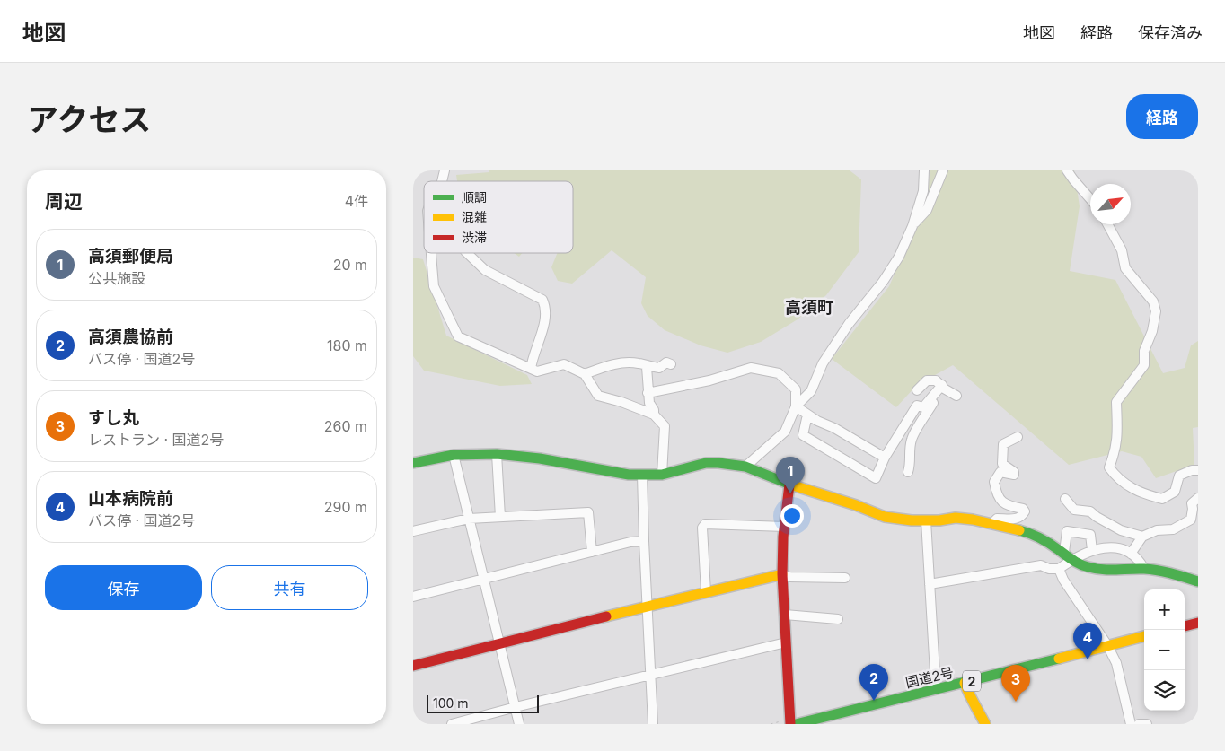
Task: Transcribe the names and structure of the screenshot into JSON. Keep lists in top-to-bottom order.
{
  "streets": {
    "main road": ["国道2号", "2"]
  },
  "districts": ["高須町"],
  "legend": ["順調", "混雑", "渋滞"],
  "scale_bar": "100 m",
  "north": "top right",
  "page": {
    "header": "地図",
    "nav": ["地図", "経路", "保存済み"],
    "title": "アクセス",
    "buttons": [
      "経路",
      ["保存", "共有"]
    ],
    "heading": ["周辺", "4件"],
    "list": [
      {
        "mark": "1",
        "name": "高須郵便局",
        "note": "公共施設",
        "value": "20 m"
      },
      {
        "mark": "2",
        "name": "高須農協前",
        "note": "バス停 · 国道2号",
        "value": "180 m"
      },
      {
        "mark": "3",
        "name": "すし丸",
        "note": "レストラン · 国道2号",
        "value": "260 m"
      },
      {
        "mark": "4",
        "name": "山本病院前",
        "note": "バス停 · 国道2号",
        "value": "290 m"
      }
    ],
    "pins": [
      "1",
      "4",
      "2",
      "3"
    ],
    "map_buttons": ["+", "−"],
    "scale": "100 m"
  }
}
